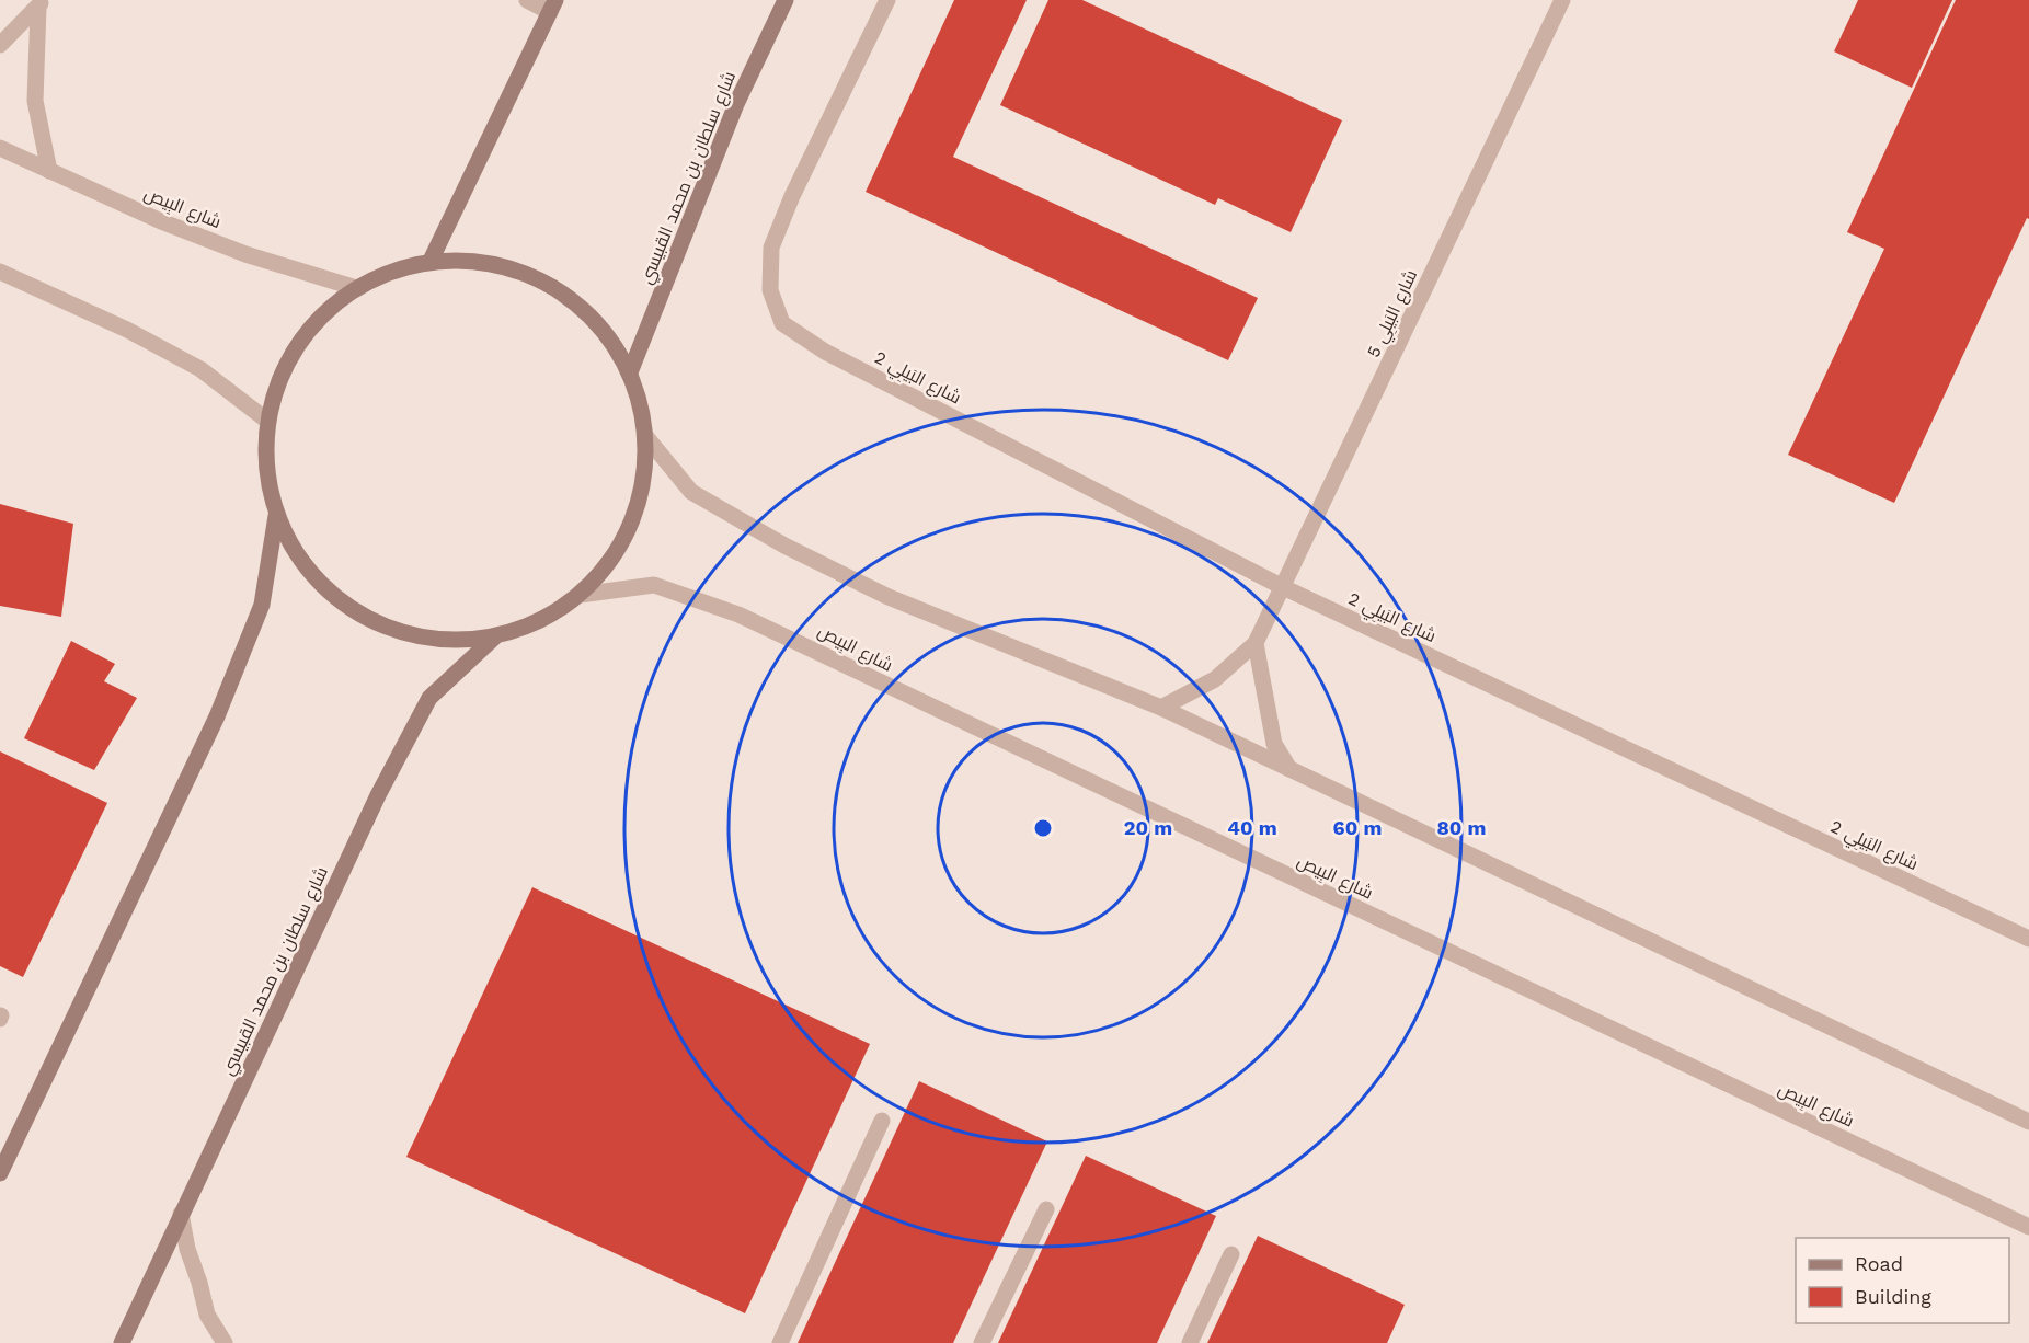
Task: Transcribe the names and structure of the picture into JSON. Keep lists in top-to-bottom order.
{
  "streets": {
    "main road": ["شارع سلطان بن محمد القبيسي"],
    "street": ["شارع البِيص", "شارع البَيلِي 5", "شارع البَيلِي 2"]
  },
  "crossings": [
    ["شارع البَيلِي 5", "شارع البَيلِي 2"]
  ],
  "legend": ["Road", "Building"],
  "rings": [
    "20 m",
    "40 m",
    "60 m",
    "80 m"
  ]
}
